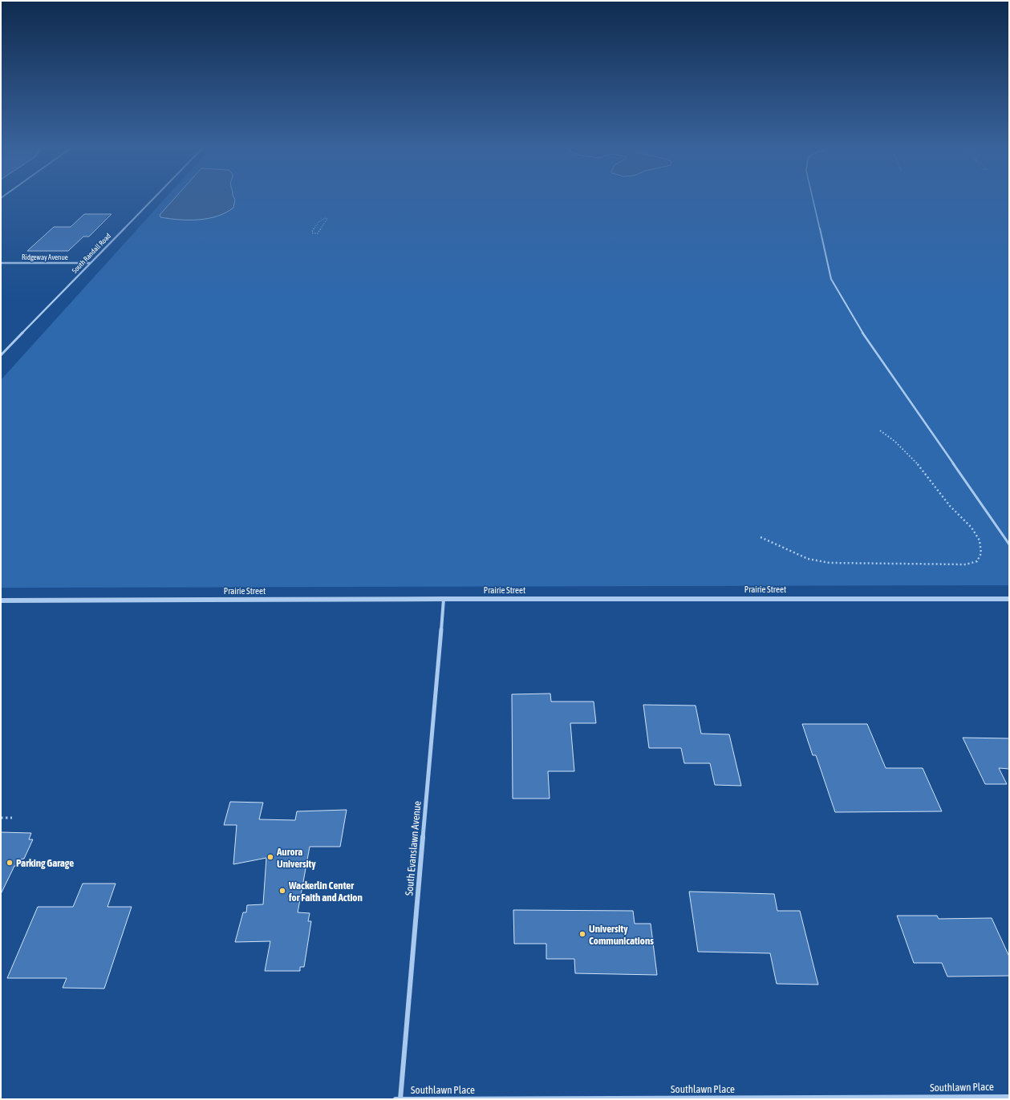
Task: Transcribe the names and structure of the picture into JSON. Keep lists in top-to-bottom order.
{
  "streets": {
    "street": [
      "South Randall Road",
      "Ridgeway Avenue",
      "Prairie Street",
      "South Evanslawn Avenue",
      "Southlawn Place"
    ]
  },
  "crossings": [
    ["South Randall Road", "Ridgeway Avenue"],
    ["Prairie Street", "South Evanslawn Avenue"],
    ["South Evanslawn Avenue", "Southlawn Place"]
  ],
  "places": [
    "Aurora University",
    "Parking Garage",
    "Wackerlin Center for Faith and Action",
    "University Communications"
  ]
}
